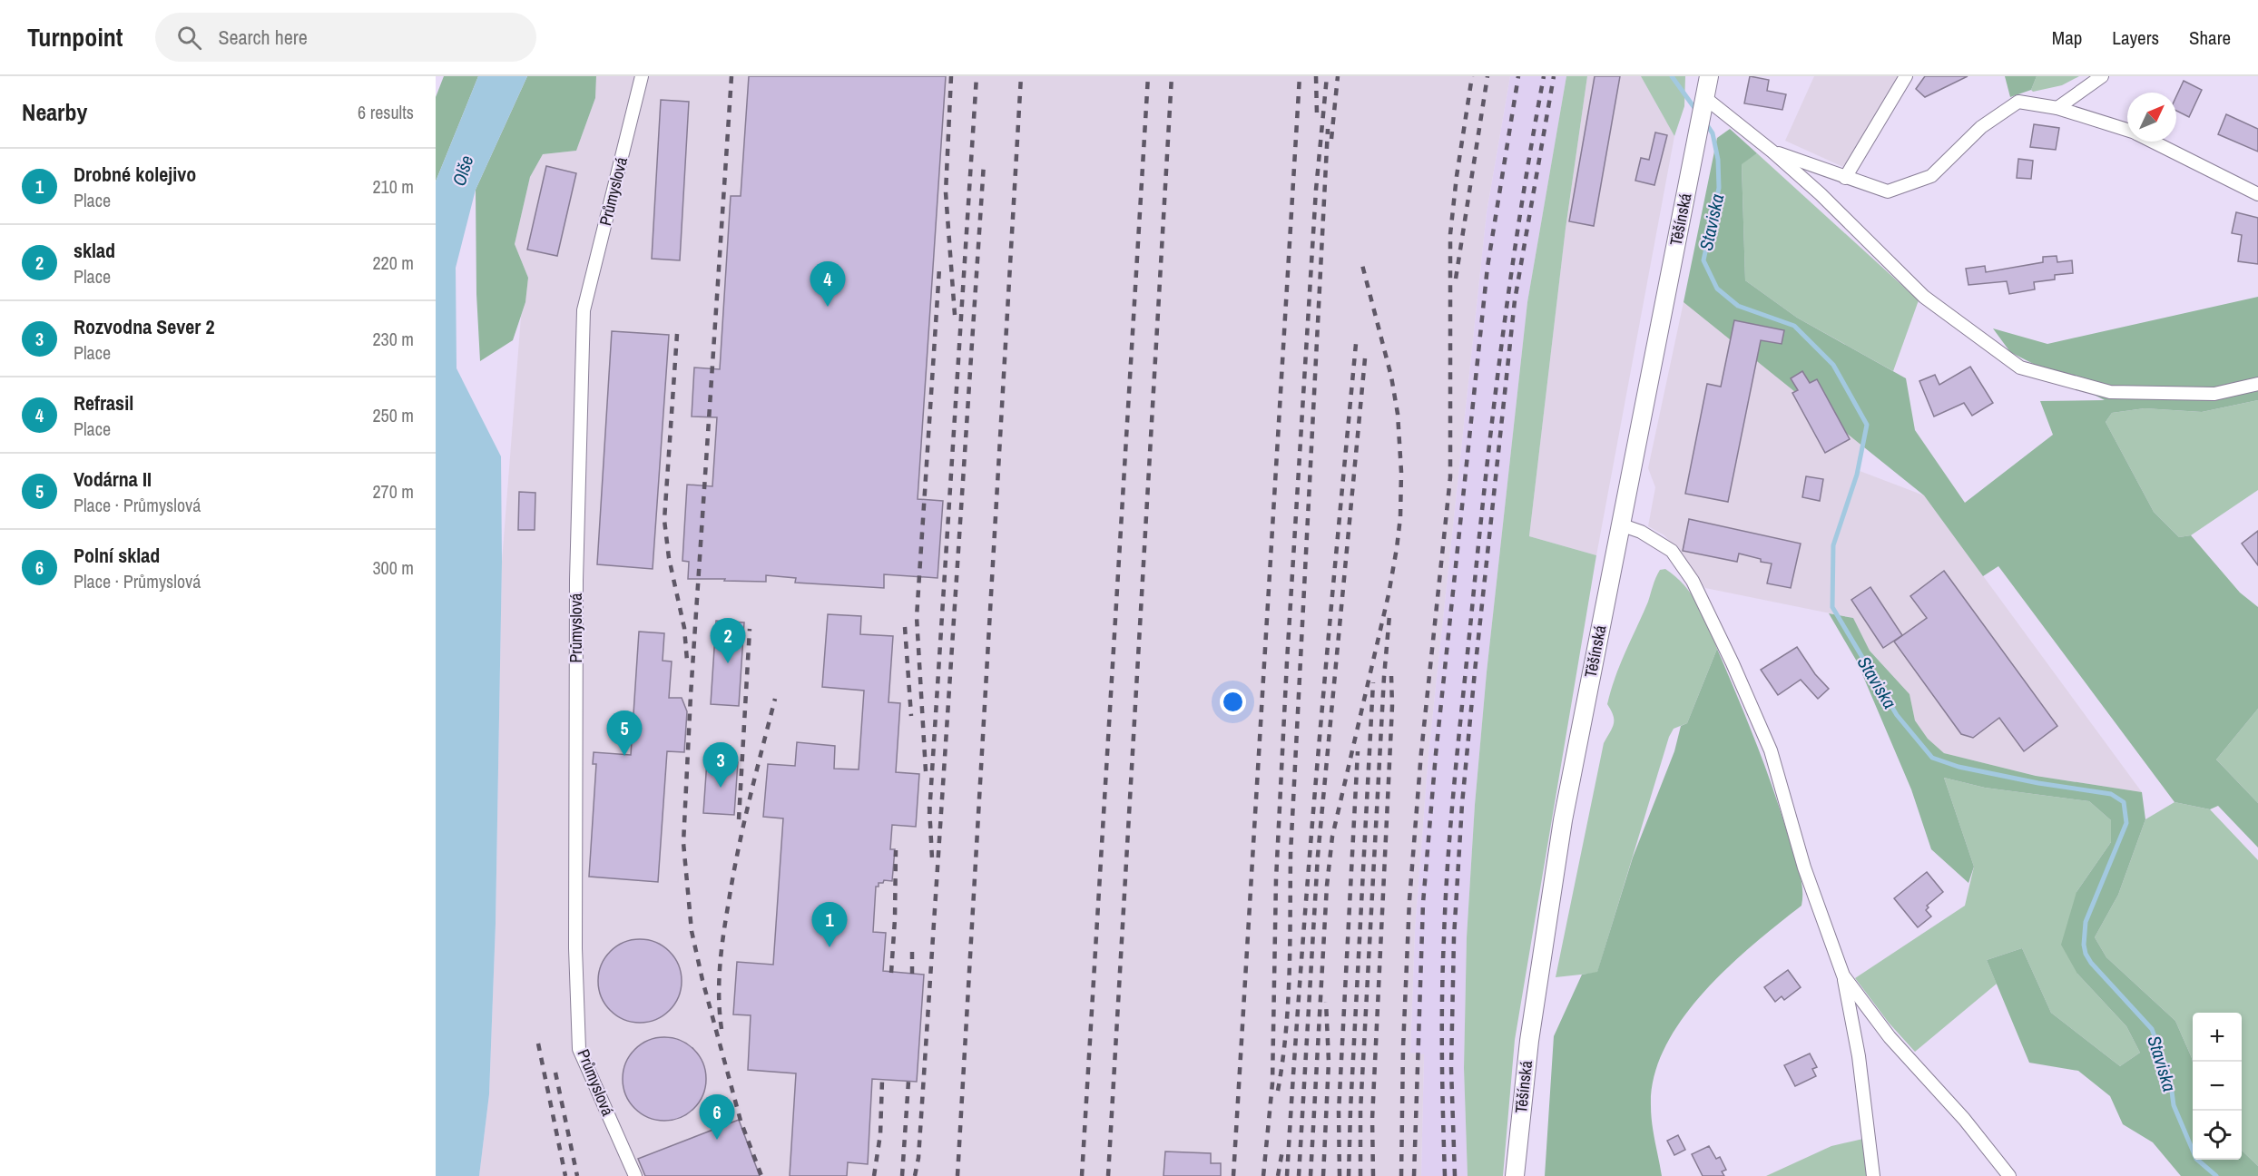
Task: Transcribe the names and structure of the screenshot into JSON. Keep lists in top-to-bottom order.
{
  "streets": {
    "main road": ["Těšínská"],
    "street": ["Průmyslová"]
  },
  "water": ["Olše", "Staviska"],
  "north": "top right",
  "page": {
    "header": "Turnpoint",
    "search": "Search here",
    "nav": ["Map", "Layers", "Share"],
    "heading": ["Nearby", "6 results"],
    "list": [
      {
        "mark": "1",
        "name": "Drobné kolejivo",
        "note": "Place",
        "value": "210 m"
      },
      {
        "mark": "2",
        "name": "sklad",
        "note": "Place",
        "value": "220 m"
      },
      {
        "mark": "3",
        "name": "Rozvodna Sever 2",
        "note": "Place",
        "value": "230 m"
      },
      {
        "mark": "4",
        "name": "Refrasil",
        "note": "Place",
        "value": "250 m"
      },
      {
        "mark": "5",
        "name": "Vodárna II",
        "note": "Place · Průmyslová",
        "value": "270 m"
      },
      {
        "mark": "6",
        "name": "Polní sklad",
        "note": "Place · Průmyslová",
        "value": "300 m"
      }
    ],
    "pins": [
      "4",
      "2",
      "5",
      "3",
      "1",
      "6"
    ],
    "map_buttons": ["+", "−"]
  }
}
